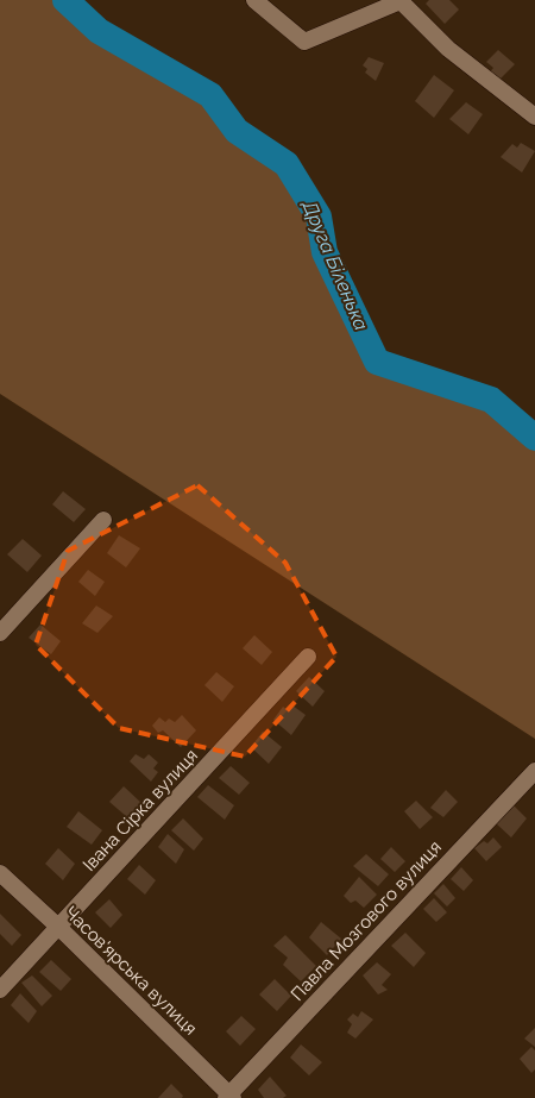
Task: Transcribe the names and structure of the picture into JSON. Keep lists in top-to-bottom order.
{
  "streets": {
    "street": ["Івана Сірка вулиця", "Павла Мозгового вулиця", "Часов'ярська вулиця"]
  },
  "crossings": [
    ["Івана Сірка вулиця", "Часов'ярська вулиця"],
    ["Павла Мозгового вулиця", "Часов'ярська вулиця"]
  ],
  "water": ["Друга Біленька"]
}
